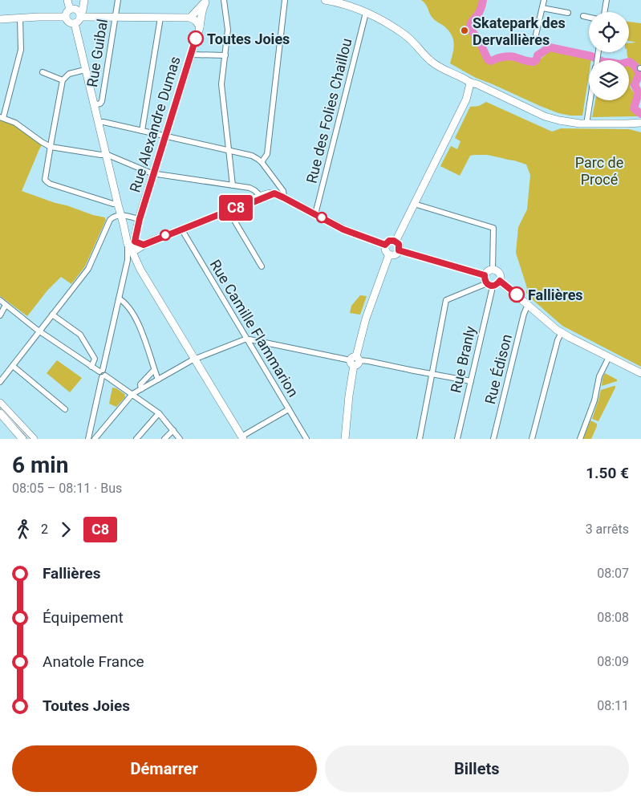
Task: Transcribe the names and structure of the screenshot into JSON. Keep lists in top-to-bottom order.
{
  "streets": {
    "main road": ["Rue Alexandre Dumas"],
    "street": [
      "Rue Guibal",
      "Rue des Folies Chaillou",
      "Rue Camille Flammarion",
      "Rue Branly",
      "Rue Édison"
    ]
  },
  "parks": ["Parc de Procé"],
  "places": ["Skatepark des Dervallières", "Toutes Joies", "Fallières"],
  "lines": ["bus line C8"],
  "page": {
    "on_map": "C8",
    "heading": ["6 min", "08:05 – 08:11 · Bus", "1.50 €"],
    "legs": ["2", "C8", "3 arrêts"],
    "list": [
      {
        "name": "Fallières",
        "value": "08:07"
      },
      {
        "name": "Équipement",
        "value": "08:08"
      },
      {
        "name": "Anatole France",
        "value": "08:09"
      },
      {
        "name": "Toutes Joies",
        "value": "08:11"
      }
    ],
    "buttons": ["Démarrer", "Billets"]
  }
}
